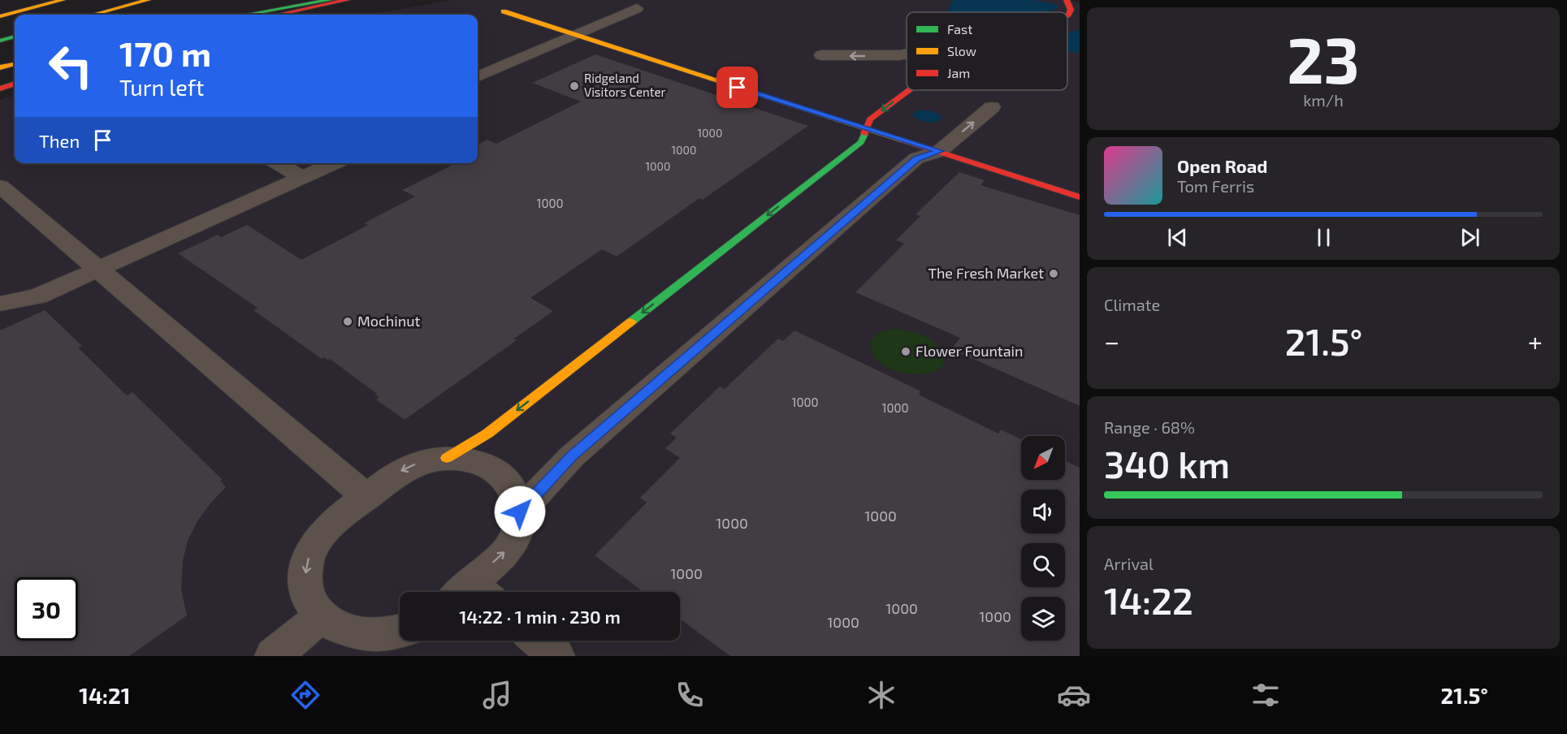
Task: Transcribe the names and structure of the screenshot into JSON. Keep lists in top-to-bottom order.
{
  "places": [
    "Ridgeland Visitors Center",
    "The Fresh Market",
    "Mochinut",
    "Flower Fountain"
  ],
  "house_numbers": [
    "1000",
    "1000",
    "1000",
    "1000",
    "1000",
    "1000",
    "1000",
    "1000",
    "1000",
    "1000",
    "1000",
    "1000"
  ],
  "legend": ["Fast", "Slow", "Jam"],
  "north": "bottom left",
  "page": {
    "tile": [
      ["23", "km/h"],
      "Climate",
      ["Range · 68%", "340 km"],
      ["Arrival", "14:22"]
    ],
    "turn": ["170 m", "Turn left"],
    "then": "Then",
    "song": ["Open Road", "Tom Ferris"],
    "heat": ["−", "21.5°", "+"],
    "limit": "30",
    "trip": "14:22 · 1 min · 230 m",
    "tabs": ["14:21", "21.5°"]
  }
}
